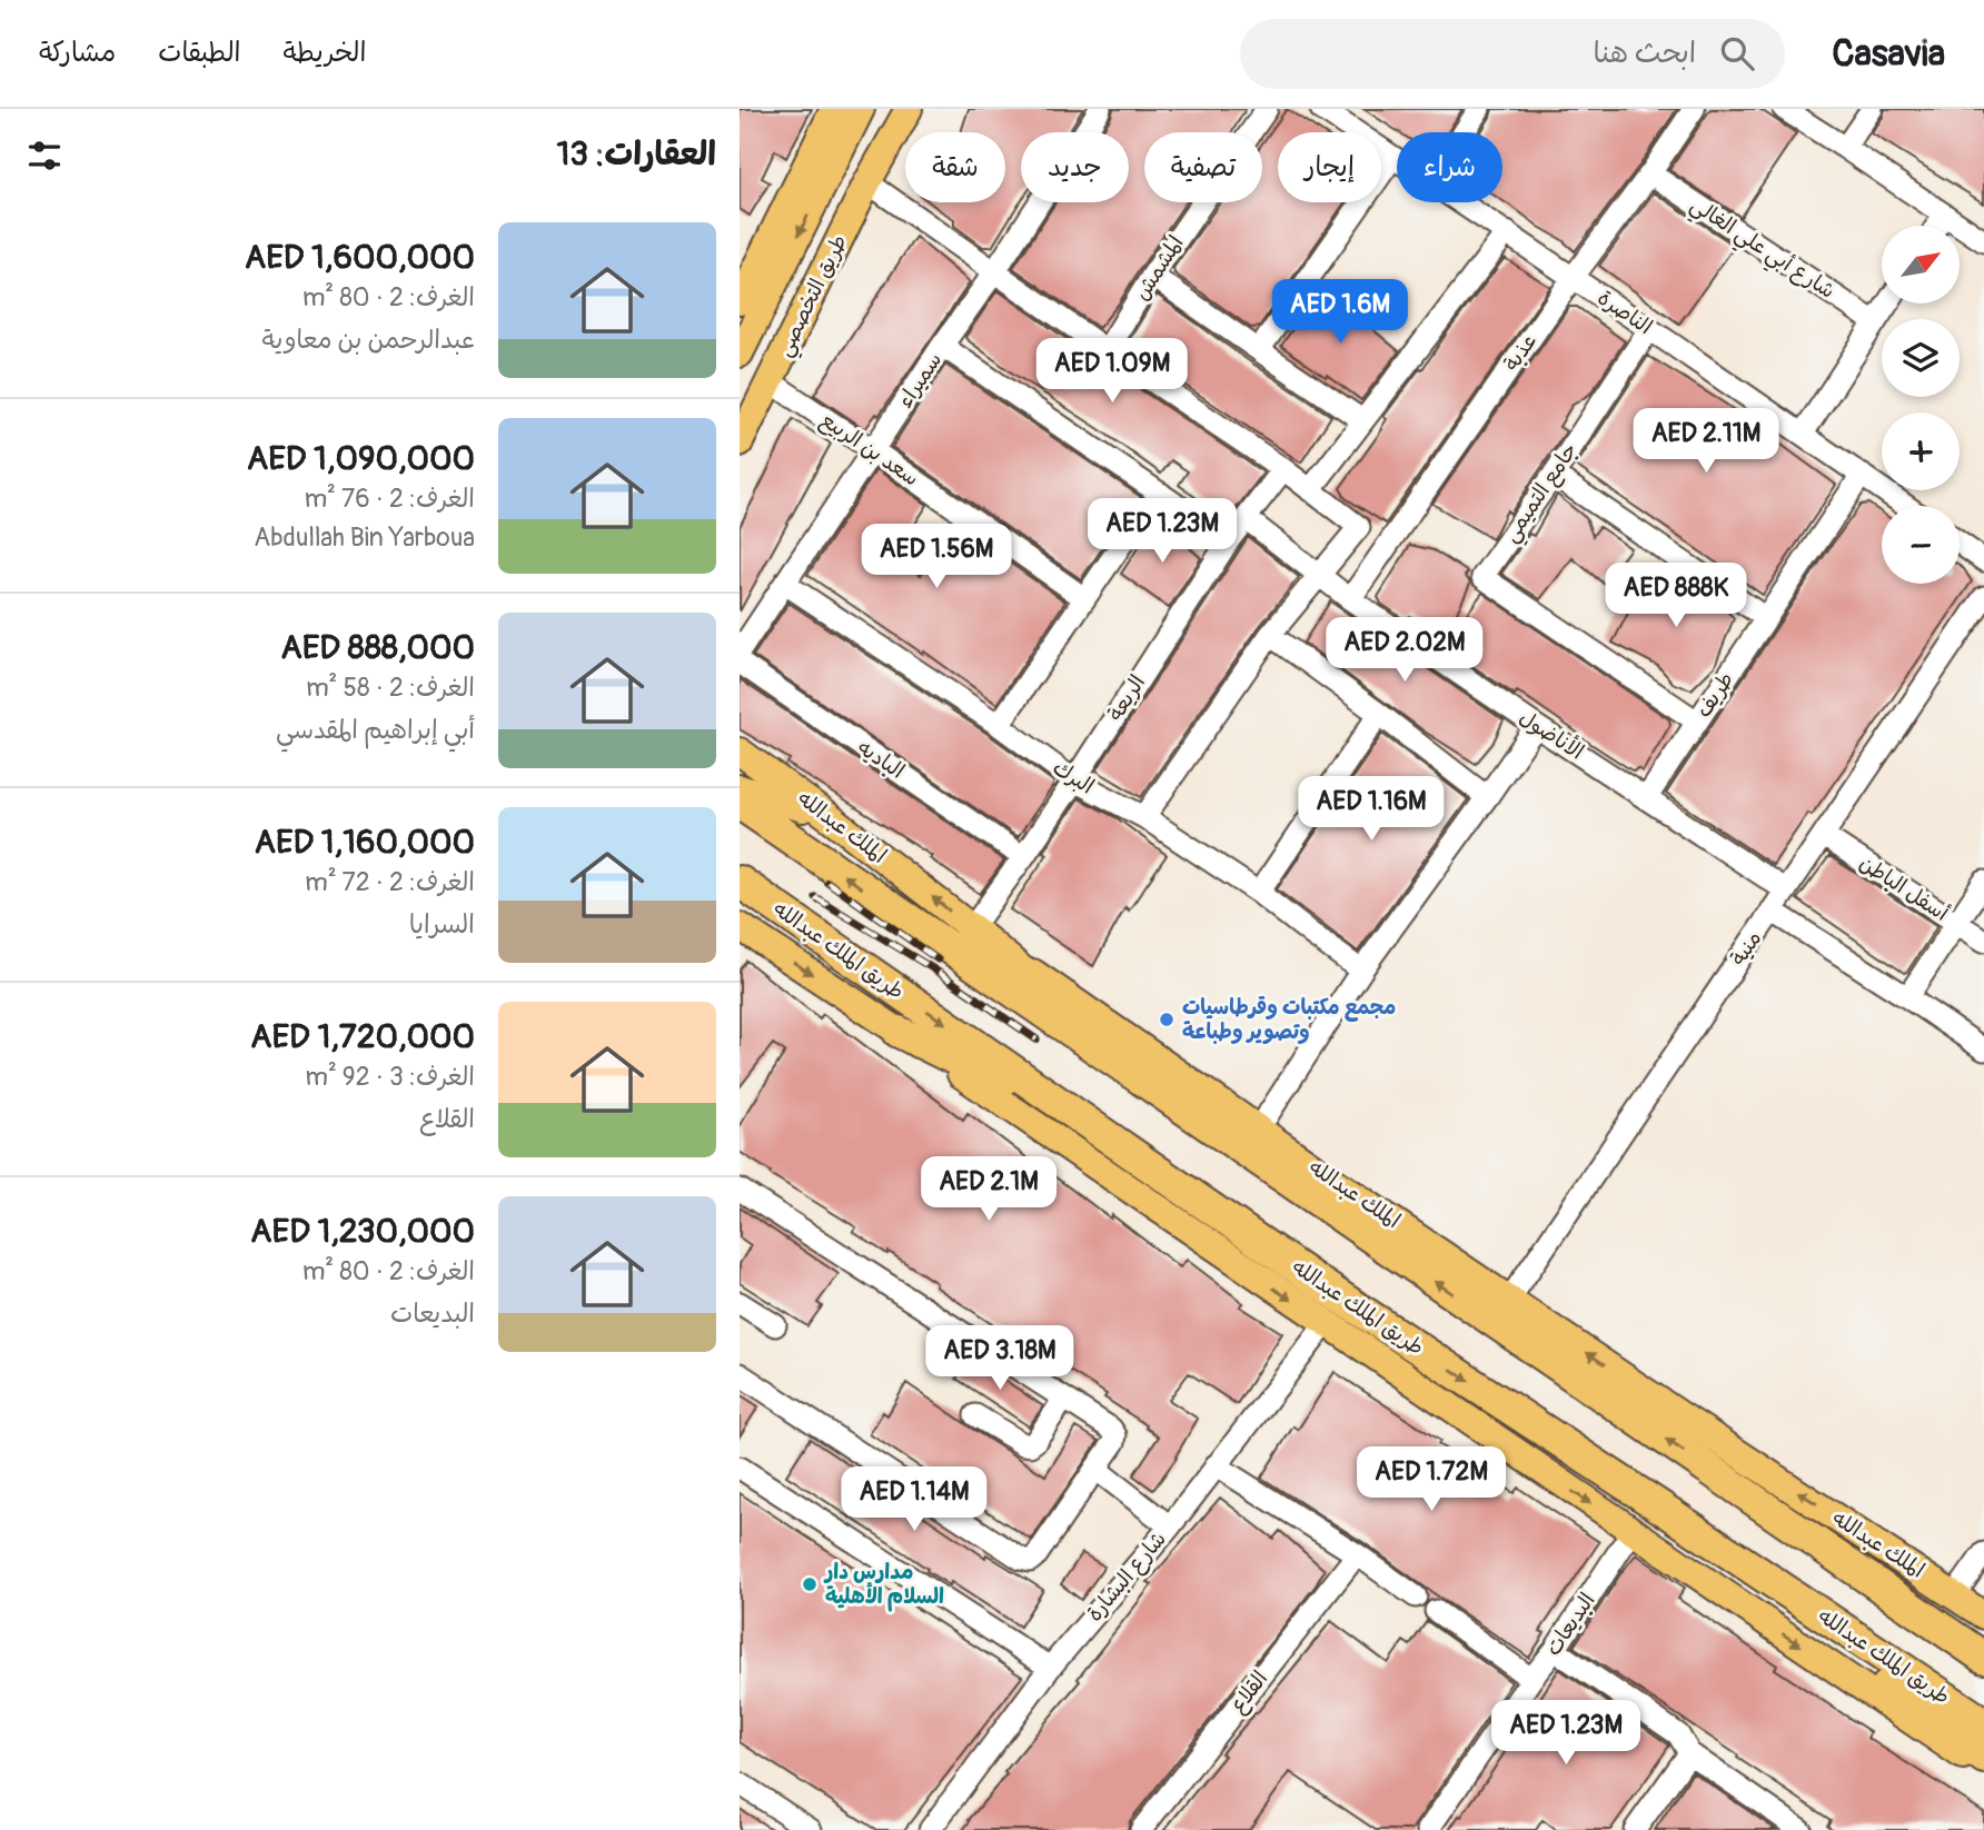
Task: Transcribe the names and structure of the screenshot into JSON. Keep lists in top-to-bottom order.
{
  "streets": {
    "highway": ["طريق الملك عبدالله"],
    "main road": ["طريق التخصصي", "الملك عبدالله"],
    "street": [
      "شارع أبي علي الغالي",
      "المشمش",
      "الناصرة",
      "عذبة",
      "سميراء",
      "سعد بن الربيع",
      "جامع التميمي",
      "طريف",
      "الريعة",
      "الأناضول",
      "الباديه",
      "البرك",
      "أسفل الباطن",
      "منية",
      "شارع البشارة",
      "البديعات",
      "القلاع"
    ]
  },
  "crossings": [
    ["شارع أبي علي الغالي", "عذبة"],
    ["طريق التخصصي", "سعد بن الربيع"],
    ["الناصرة", "عذبة"],
    ["الناصرة", "جامع التميمي"],
    ["الناصرة", "طريف"],
    ["عذبة", "الأناضول"],
    ["سميراء", "سعد بن الربيع"],
    ["سميراء", "البرك"],
    ["جامع التميمي", "طريف"],
    ["طريف", "الأناضول"],
    ["الريعة", "الأناضول"],
    ["الريعة", "الباديه"],
    ["الريعة", "البرك"],
    ["الريعة", "الملك عبدالله"],
    ["الأناضول", "منية"],
    ["الملك عبدالله", "منية"],
    ["أسفل الباطن", "منية"]
  ],
  "places": ["مجمع مكتبات وقرطاسيات وتصوير وطباعة", "مدارس دار السلام الأهلية"],
  "north": "top right",
  "page": {
    "header": "Casavia",
    "search": "ابحث هنا",
    "nav": ["الخريطة", "الطبقات", "مشاركة"],
    "heading": "العقارات: 13",
    "chip": [
      "شراء",
      "إيجار",
      "تصفية",
      "جديد",
      "شقة"
    ],
    "list": [
      {
        "name": "AED 1,600,000",
        "note": "الغرف: 2 · 80 m² · عبدالرحمن بن معاوية"
      },
      {
        "name": "AED 1,090,000",
        "note": "الغرف: 2 · 76 m² · Abdullah Bin Yarboua"
      },
      {
        "name": "AED 888,000",
        "note": "الغرف: 2 · 58 m² · أبي إبراهيم المقدسي"
      },
      {
        "name": "AED 1,160,000",
        "note": "الغرف: 2 · 72 m² · السرايا"
      },
      {
        "name": "AED 1,720,000",
        "note": "الغرف: 3 · 92 m² · القلاع"
      },
      {
        "name": "AED 1,230,000",
        "note": "الغرف: 2 · 80 m² · البديعات"
      }
    ],
    "map_buttons": ["+", "−"],
    "price": [
      "AED 1.6M",
      "AED 1.09M",
      "AED 2.11M",
      "AED 1.23M",
      "AED 1.56M",
      "AED 888K",
      "AED 2.02M",
      "AED 1.16M",
      "AED 2.1M",
      "AED 3.18M",
      "AED 1.72M",
      "AED 1.14M",
      "AED 1.23M"
    ]
  }
}
